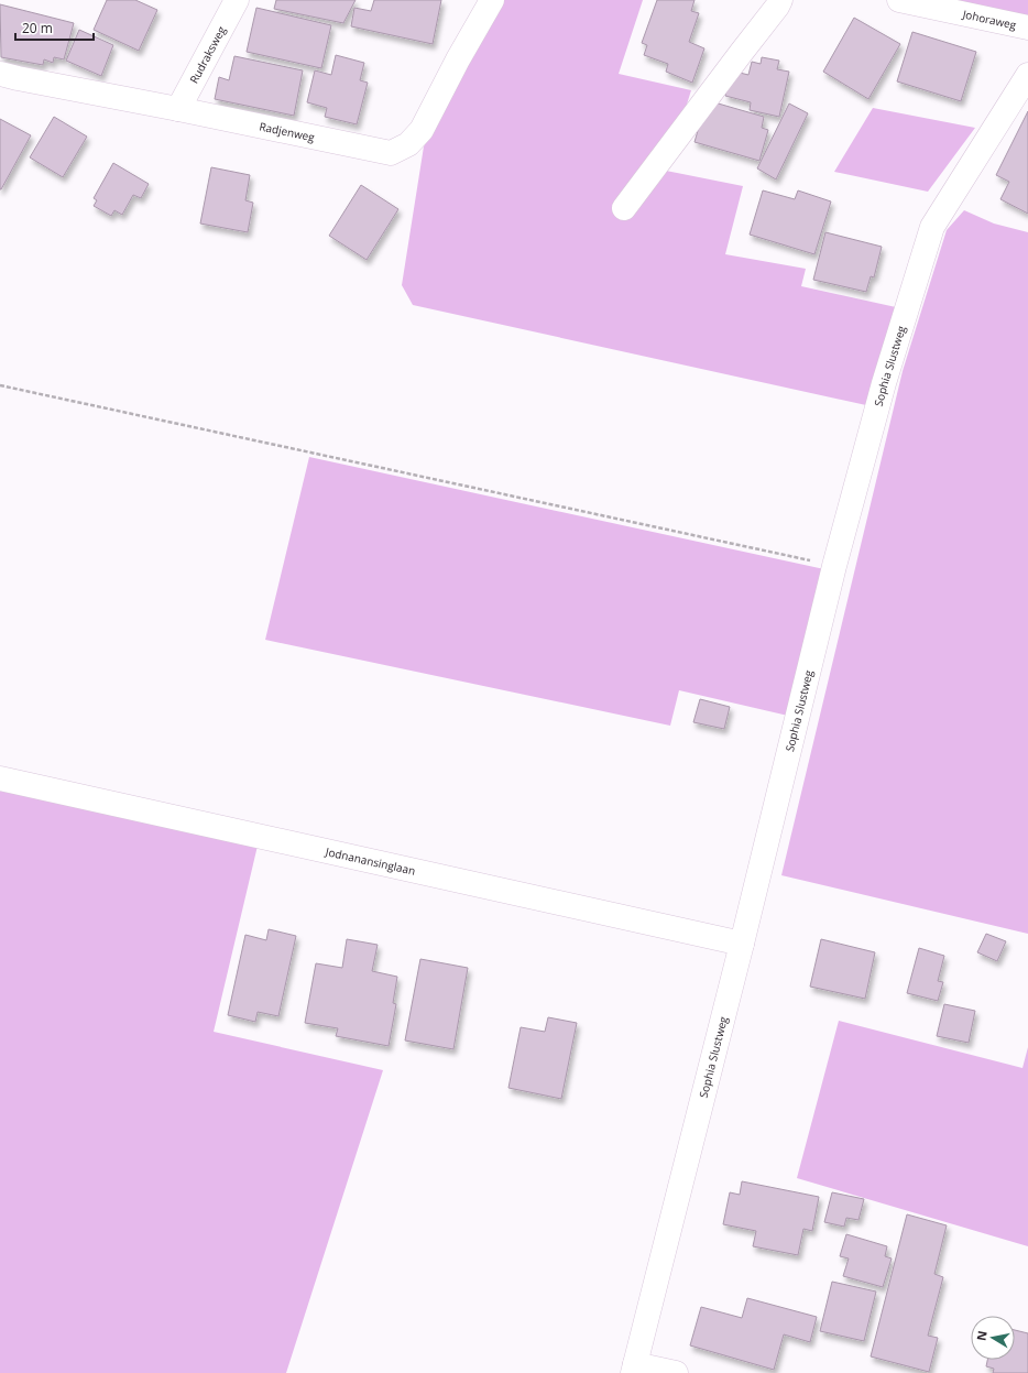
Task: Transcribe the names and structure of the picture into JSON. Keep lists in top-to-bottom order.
{
  "streets": {
    "street": [
      "Johoraweg",
      "Rudraksweg",
      "Radjenweg",
      "Sophia Slustweg",
      "Jodnanansinglaan"
    ]
  },
  "crossings": [
    ["Rudraksweg", "Radjenweg"],
    ["Sophia Slustweg", "Jodnanansinglaan"]
  ],
  "scale_bar": "20 m",
  "north": "left"
}
